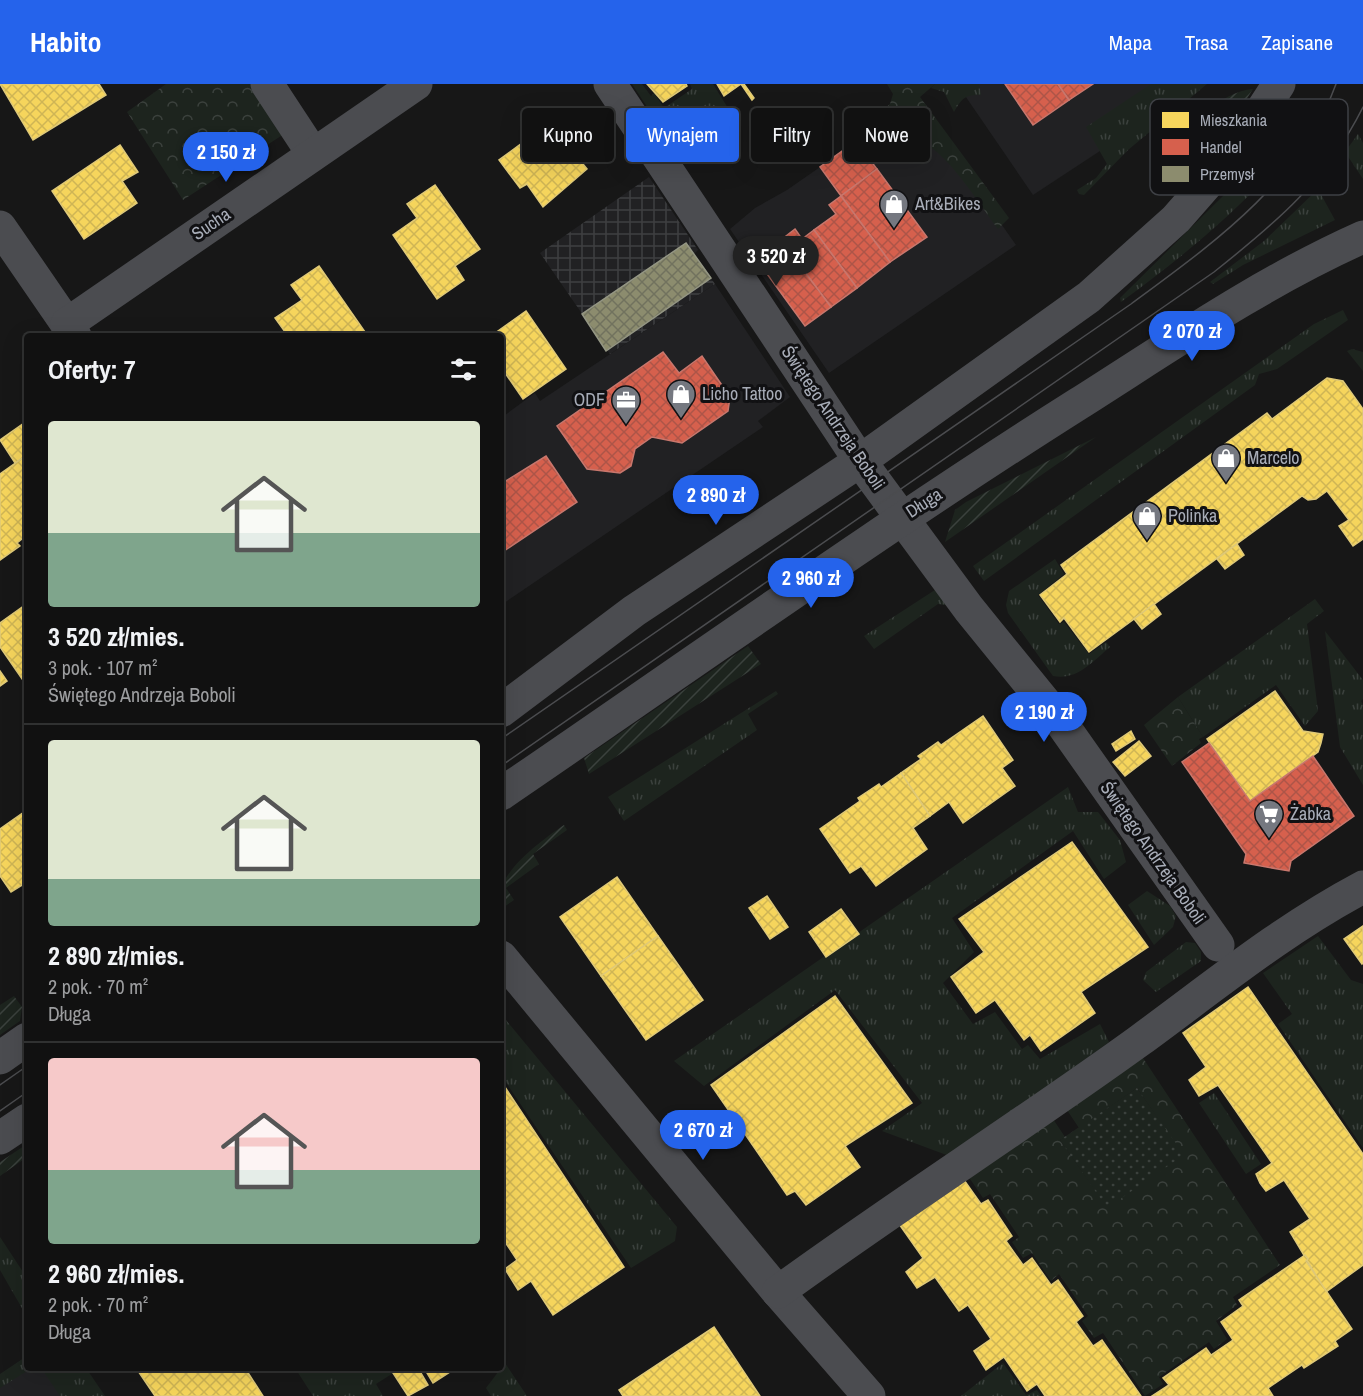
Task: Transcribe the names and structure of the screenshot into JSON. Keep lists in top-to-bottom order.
{
  "streets": {
    "street": ["Sucha", "Świętego Andrzeja Boboli", "Długa"]
  },
  "crossings": [
    ["Świętego Andrzeja Boboli", "Długa"]
  ],
  "places": {
    "shop": [
      "Art&Bikes",
      "Licho Tattoo",
      "Marcelo",
      "Polinka"
    ],
    "office": ["ODF"],
    "supermarket": ["Żabka"]
  },
  "legend": ["Mieszkania", "Handel", "Przemysł"],
  "page": {
    "header": "Habito",
    "nav": ["Mapa", "Trasa", "Zapisane"],
    "chip": [
      "Kupno",
      "Wynajem",
      "Filtry",
      "Nowe"
    ],
    "price": [
      "2 150 zł",
      "3 520 zł",
      "2 070 zł",
      "2 890 zł",
      "2 960 zł",
      "2 190 zł",
      "2 670 zł"
    ],
    "heading": "Oferty: 7",
    "list": [
      {
        "name": "3 520 zł/mies.",
        "note": "3 pok. · 107 m² · Świętego Andrzeja Boboli"
      },
      {
        "name": "2 890 zł/mies.",
        "note": "2 pok. · 70 m² · Długa"
      },
      {
        "name": "2 960 zł/mies.",
        "note": "2 pok. · 70 m² · Długa"
      }
    ]
  }
}
